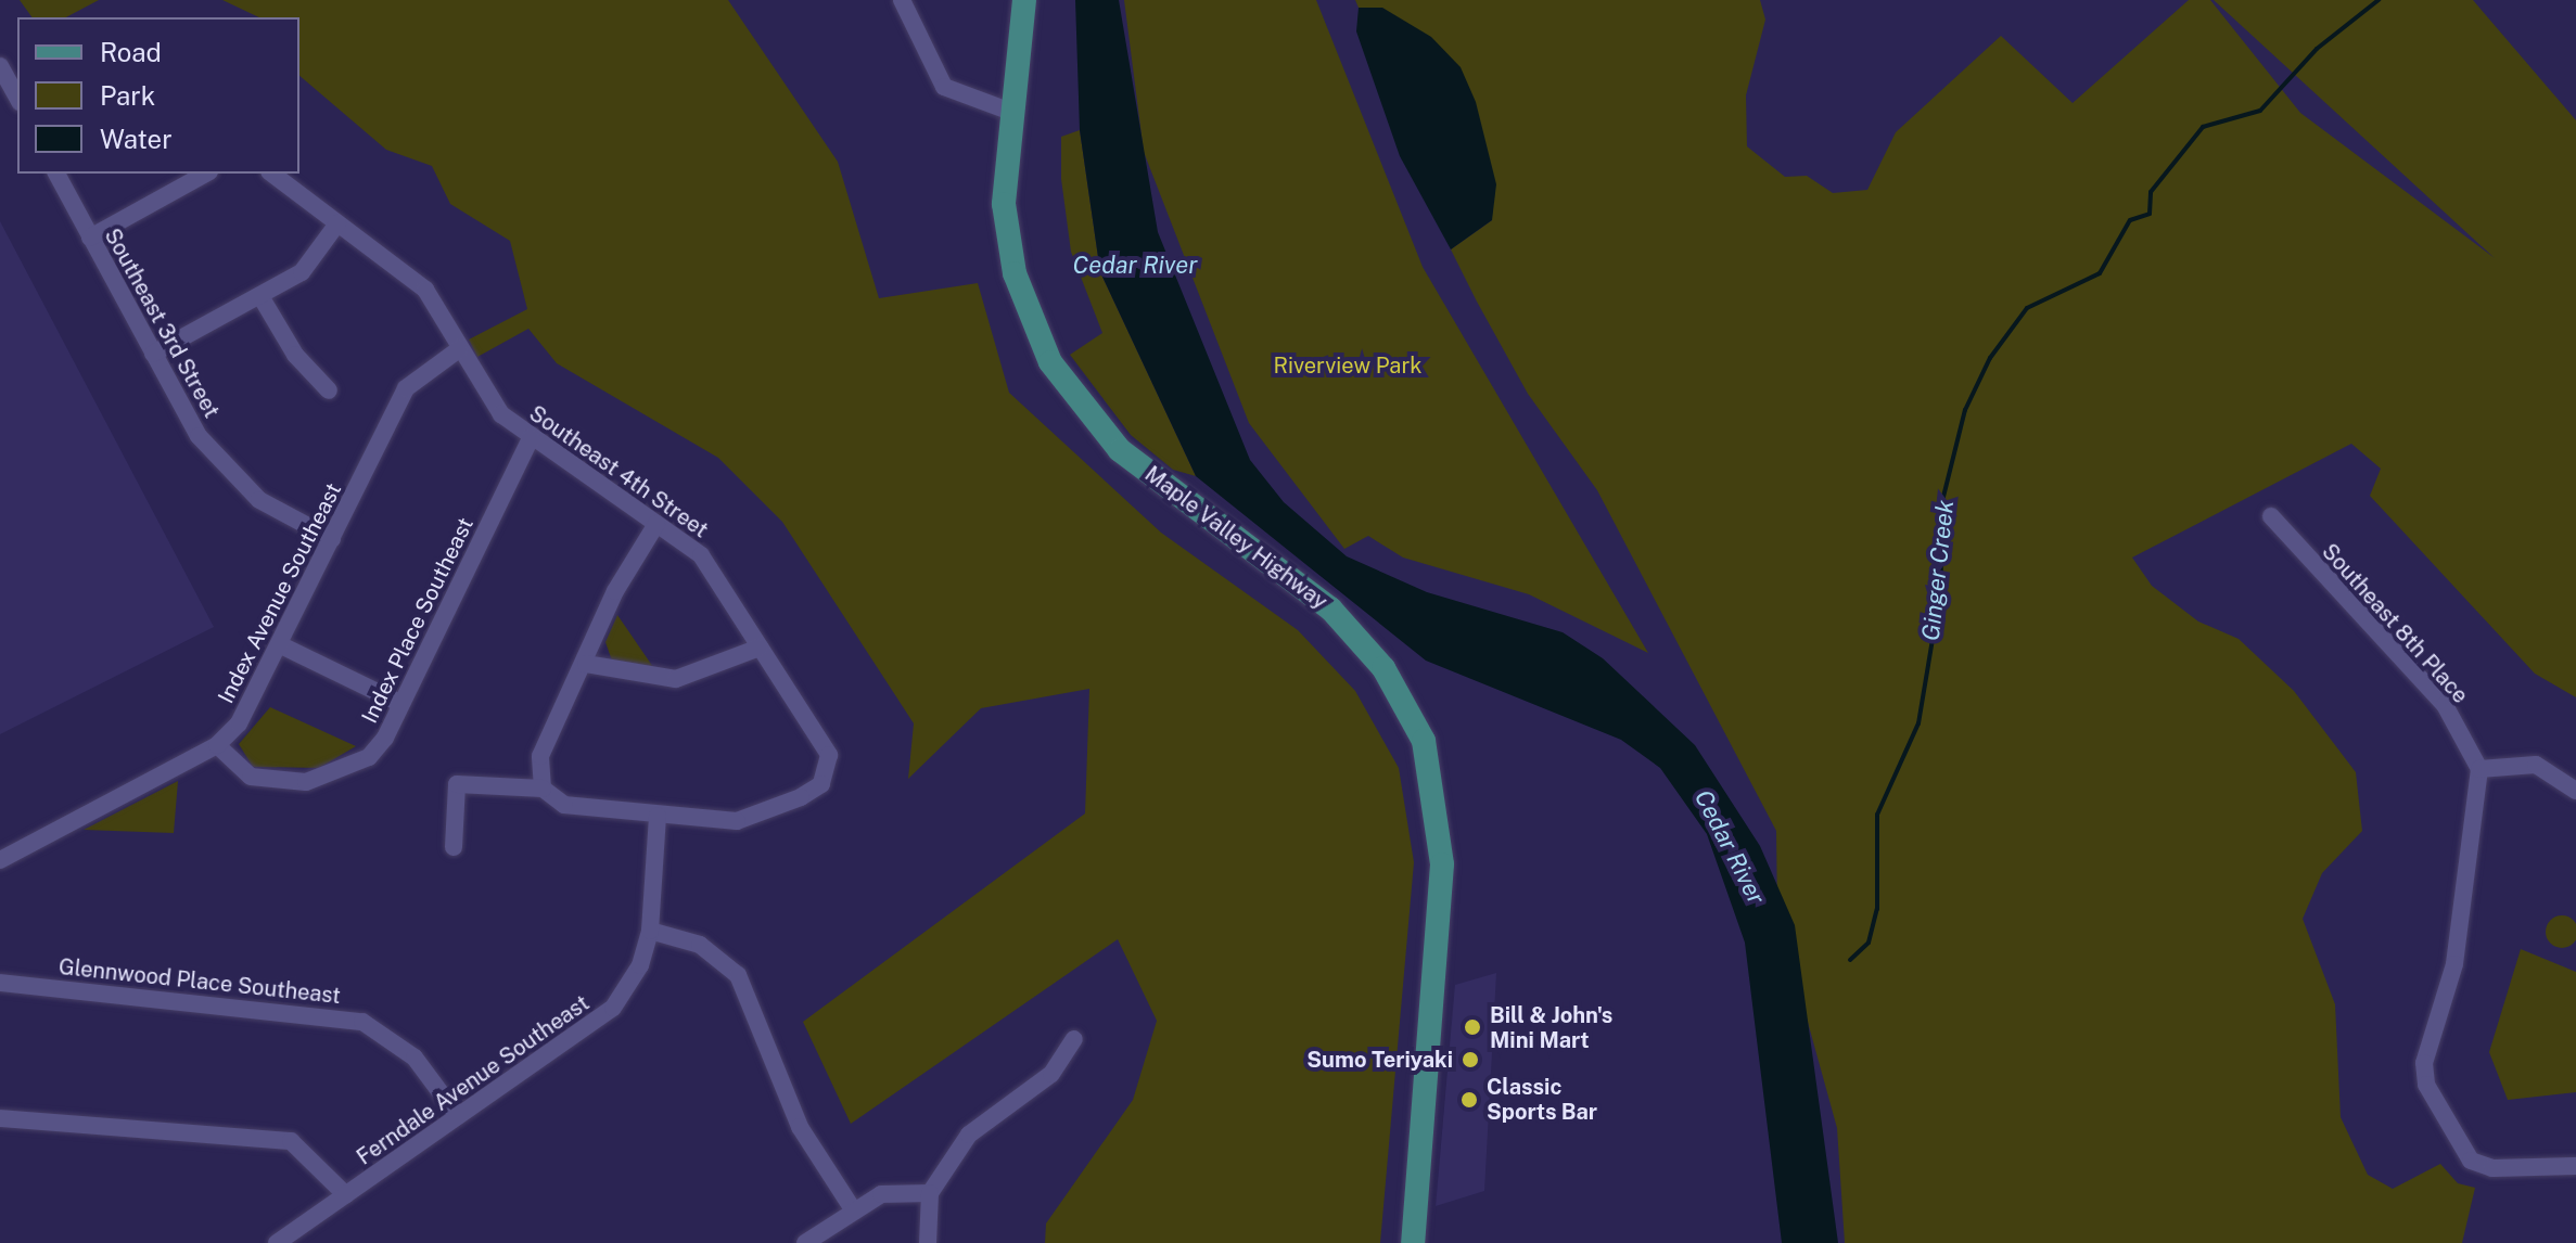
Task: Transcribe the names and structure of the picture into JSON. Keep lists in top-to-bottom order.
{
  "streets": {
    "main road": ["Maple Valley Highway"],
    "street": [
      "Southeast 3rd Street",
      "Southeast 4th Street",
      "Index Avenue Southeast",
      "Index Place Southeast",
      "Southeast 8th Place",
      "Glennwood Place Southeast",
      "Ferndale Avenue Southeast"
    ]
  },
  "crossings": [
    ["Southeast 3rd Street", "Index Avenue Southeast"],
    ["Southeast 4th Street", "Index Avenue Southeast"],
    ["Southeast 4th Street", "Index Place Southeast"],
    ["Southeast 4th Street", "Ferndale Avenue Southeast"],
    ["Index Avenue Southeast", "Index Place Southeast"],
    ["Glennwood Place Southeast", "Ferndale Avenue Southeast"]
  ],
  "water": ["Cedar River", "Ginger Creek"],
  "parks": ["Riverview Park"],
  "places": ["Bill & John's Mini Mart", "Sumo Teriyaki", "Classic Sports Bar"],
  "legend": ["Road", "Park", "Water"]
}
